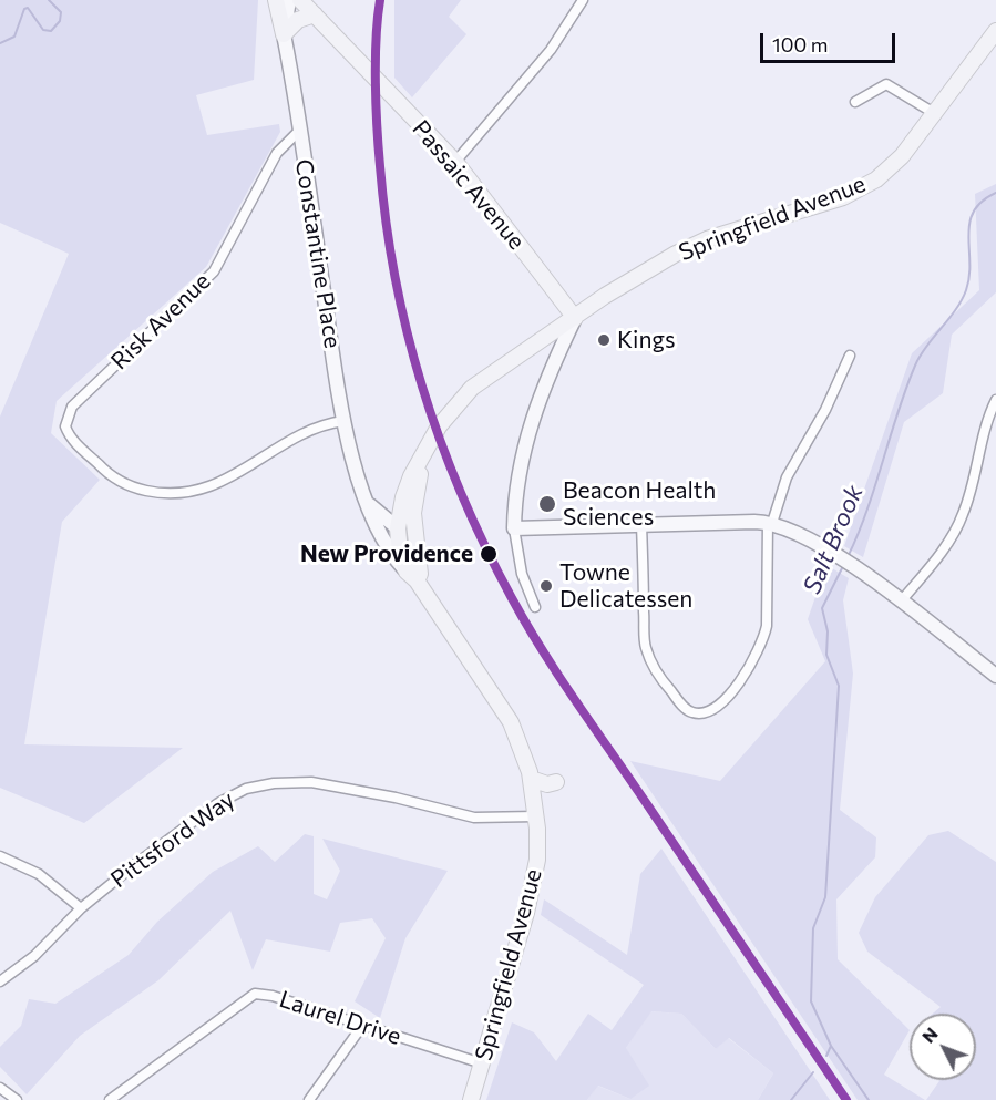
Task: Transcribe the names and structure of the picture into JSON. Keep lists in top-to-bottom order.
{
  "streets": {
    "main road": ["Passaic Avenue", "Springfield Avenue"],
    "street": [
      "Constantine Place",
      "Risk Avenue",
      "Pittsford Way",
      "Laurel Drive"
    ]
  },
  "crossings": [
    ["Passaic Avenue", "Springfield Avenue"],
    ["Springfield Avenue", "Constantine Place"],
    ["Springfield Avenue", "Pittsford Way"],
    ["Springfield Avenue", "Laurel Drive"],
    ["Constantine Place", "Risk Avenue"]
  ],
  "water": ["Salt Brook"],
  "places": [
    "Kings",
    "Beacon Health Sciences",
    "New Providence",
    "Towne Delicatessen"
  ],
  "scale_bar": "100 m",
  "north": "top left"
}
